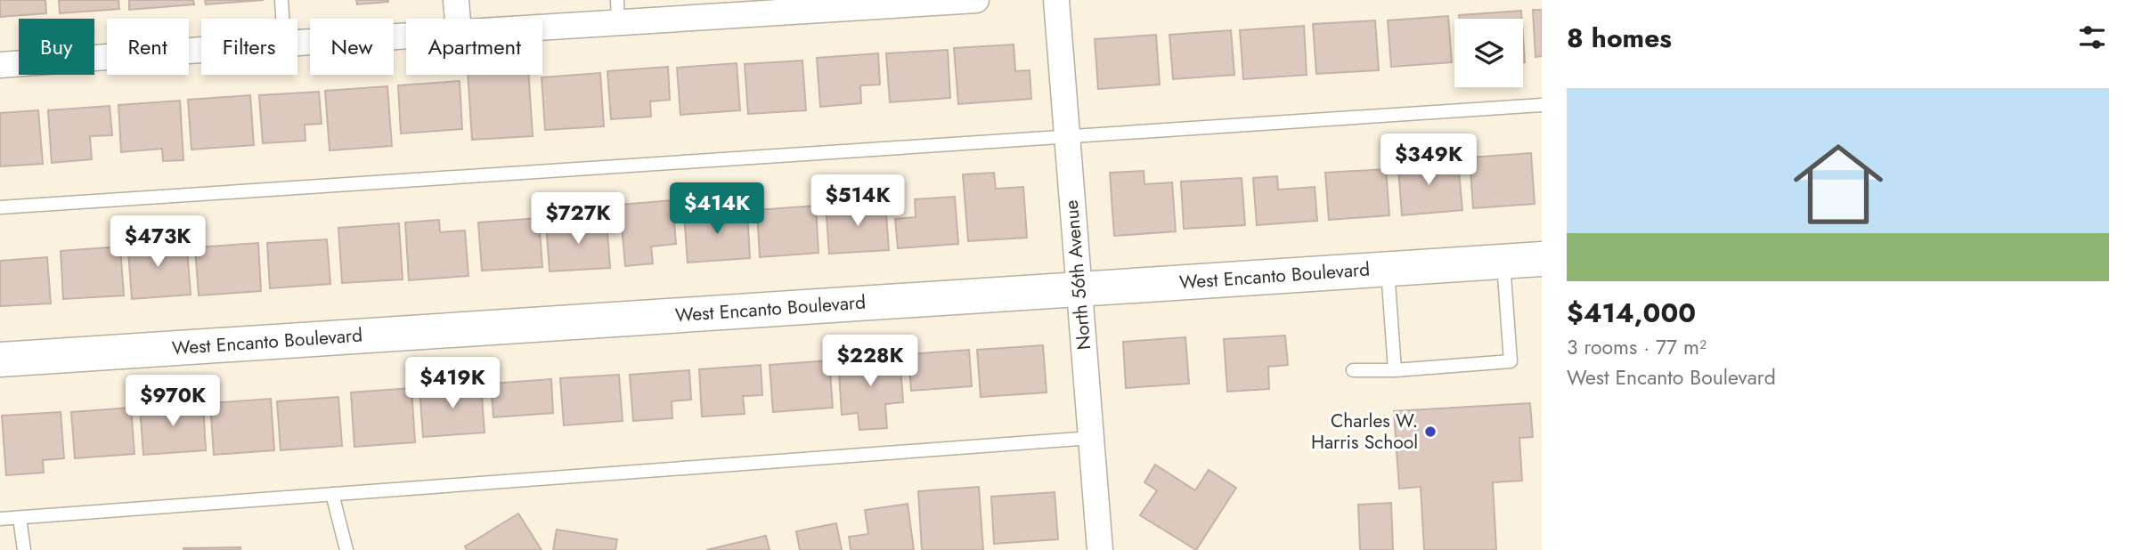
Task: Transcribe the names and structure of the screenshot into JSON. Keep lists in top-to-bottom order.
{
  "streets": {
    "street": ["North 56th Avenue", "West Encanto Boulevard"]
  },
  "crossings": [
    ["North 56th Avenue", "West Encanto Boulevard"]
  ],
  "places": ["Charles W. Harris School"],
  "page": {
    "heading": "8 homes",
    "chip": [
      "Buy",
      "Rent",
      "Filters",
      "New",
      "Apartment"
    ],
    "list": [
      {
        "name": "$414,000",
        "note": "3 rooms · 77 m² · West Encanto Boulevard"
      }
    ],
    "price": [
      "$349K",
      "$514K",
      "$414K",
      "$727K",
      "$473K",
      "$228K",
      "$419K",
      "$970K"
    ]
  }
}
